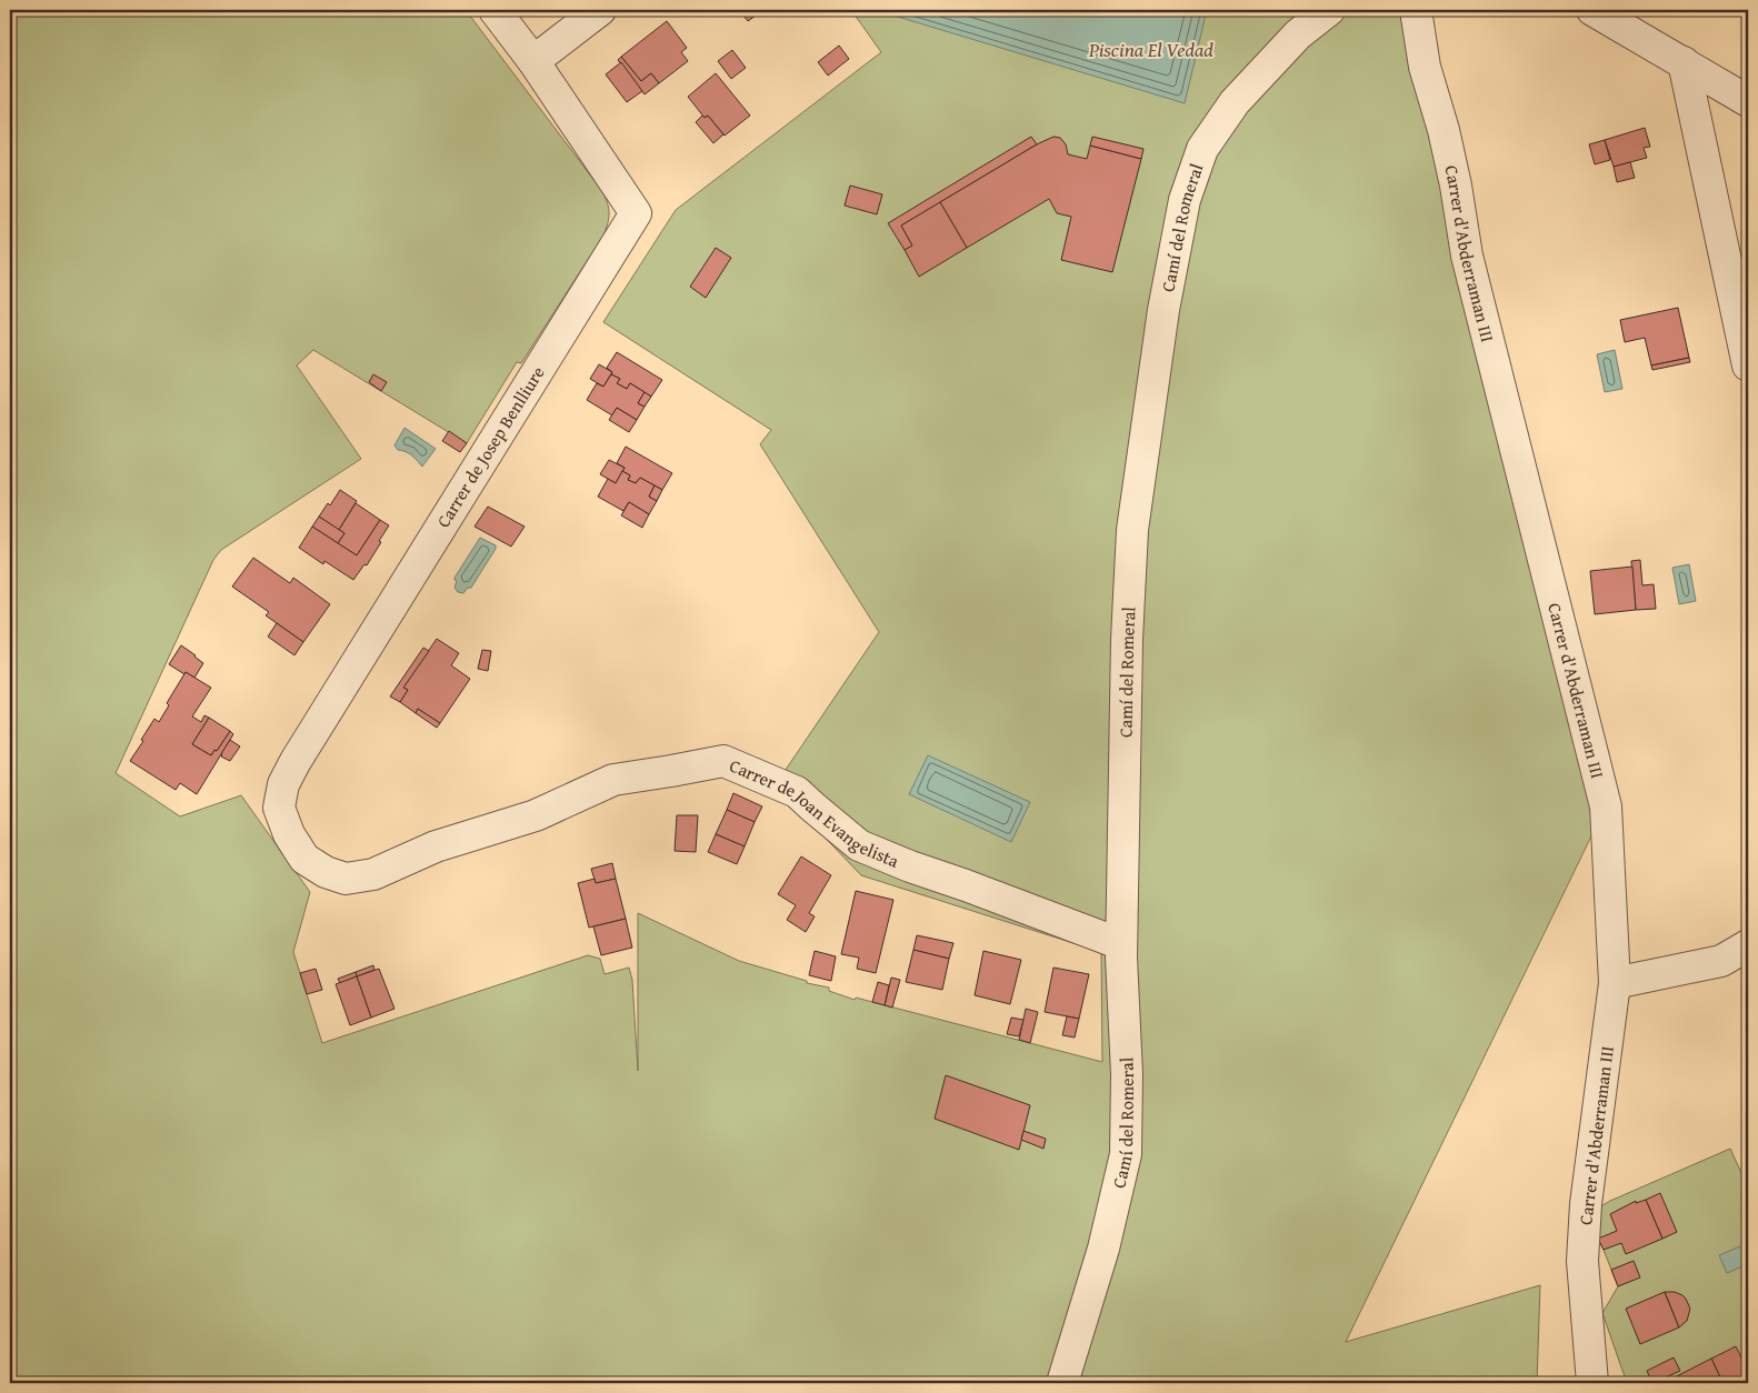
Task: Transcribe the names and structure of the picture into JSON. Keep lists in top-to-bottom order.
{
  "streets": {
    "street": [
      "Camí del Romeral",
      "Carrer d'Abderraman III",
      "Carrer de Josep Benlliure",
      "Carrer de Joan Evangelista"
    ]
  },
  "crossings": [
    ["Camí del Romeral", "Carrer de Joan Evangelista"],
    ["Carrer de Josep Benlliure", "Carrer de Joan Evangelista"]
  ],
  "water": ["Piscina El Vedad"]
}
